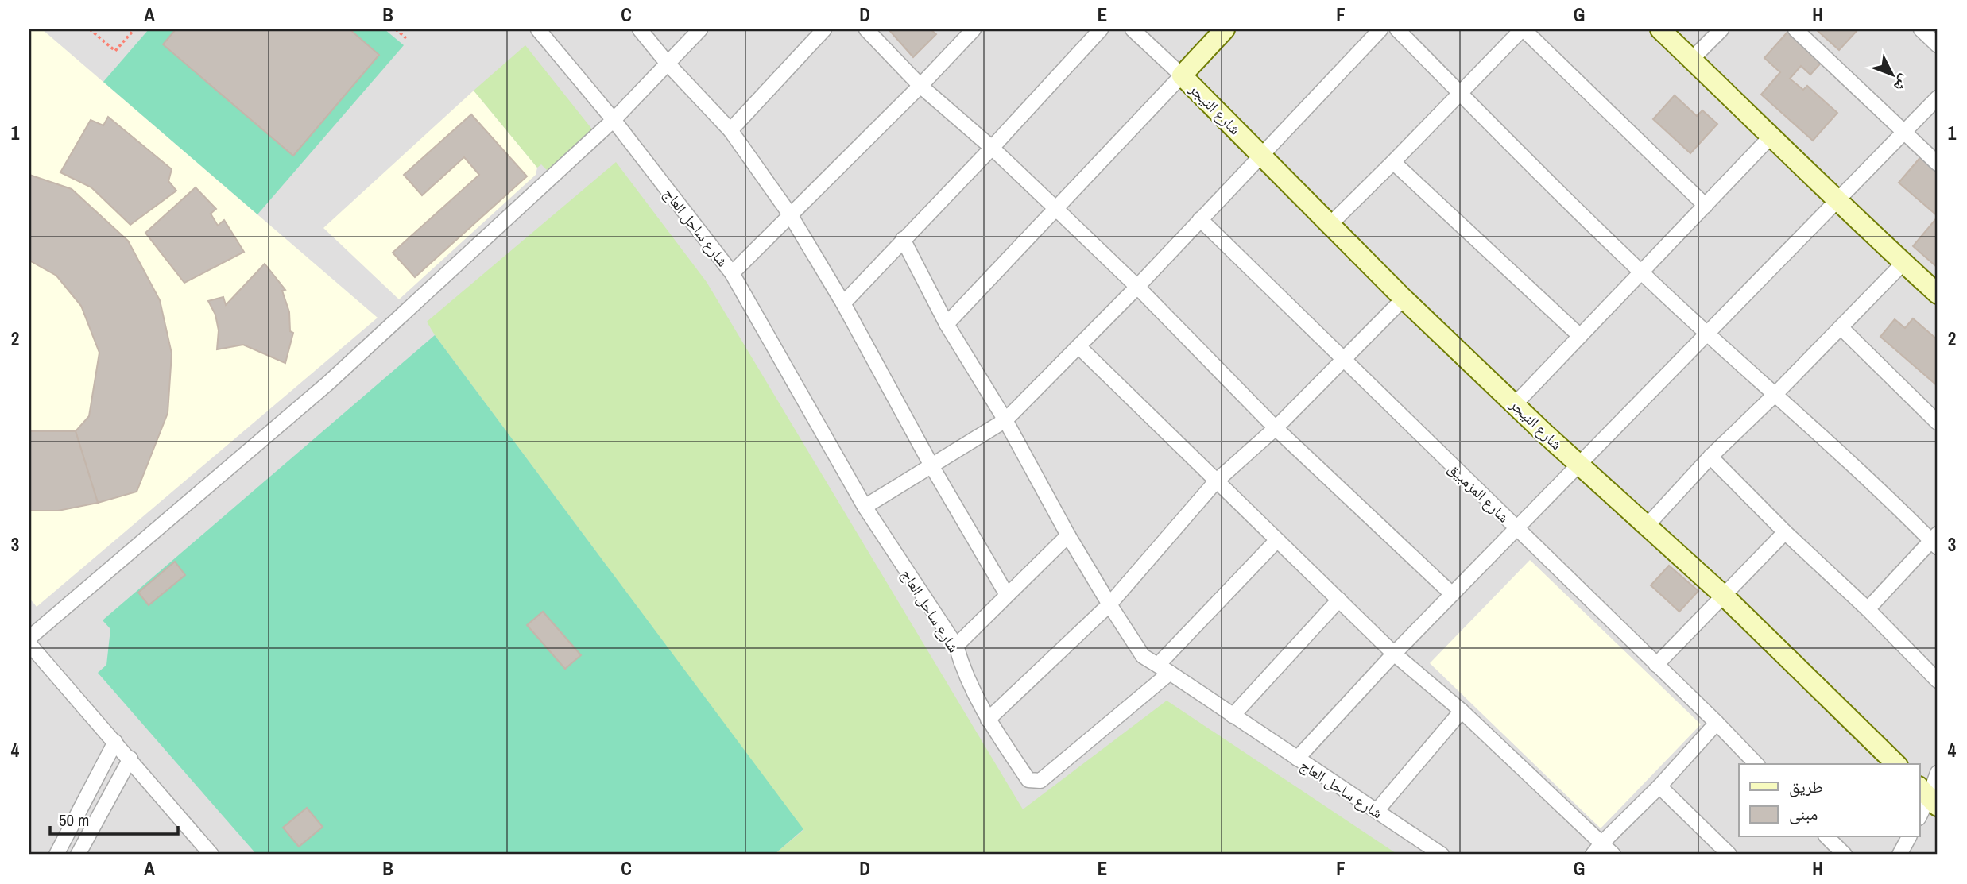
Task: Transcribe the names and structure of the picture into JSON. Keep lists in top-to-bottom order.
{
  "streets": {
    "street": ["شارع النيجر", "شارع ساحل العاج", "شارع المزمبيق"]
  },
  "legend": ["طريق", "مبنى"],
  "scale_bar": "50 m",
  "north": "bottom right",
  "grid": {
    "columns": [
      "A",
      "B",
      "C",
      "D",
      "E",
      "F",
      "G",
      "H"
    ],
    "rows": [
      "1",
      "2",
      "3",
      "4"
    ]
  }
}
